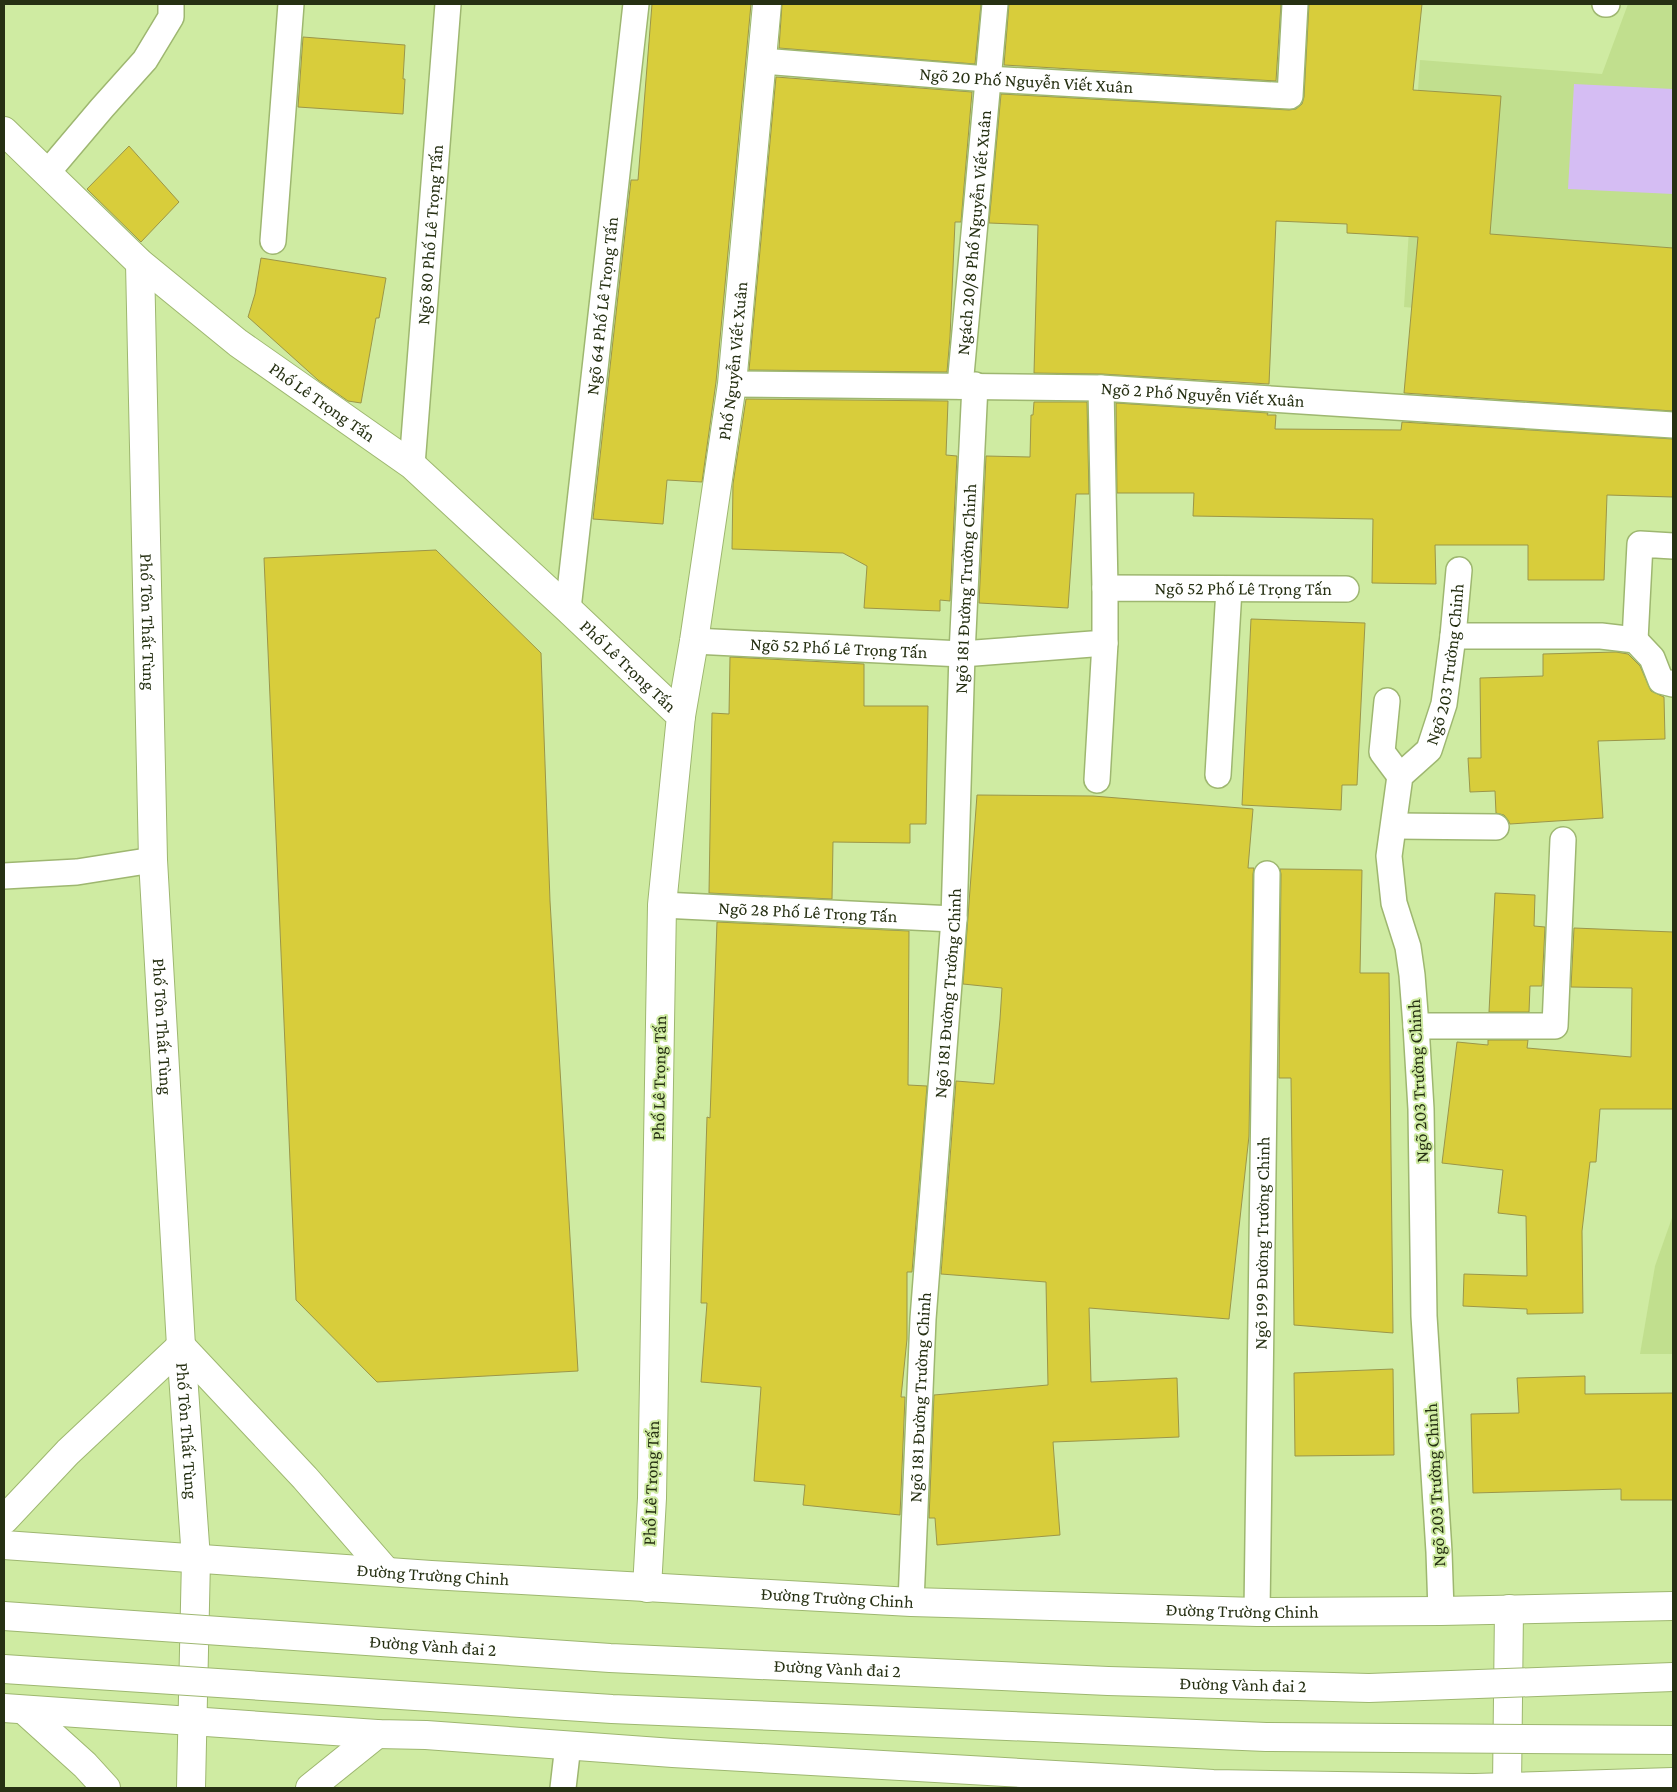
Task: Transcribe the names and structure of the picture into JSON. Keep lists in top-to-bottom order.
{
  "streets": {
    "main road": [
      "Phố Nguyễn Viết Xuân",
      "Phố Lê Trọng Tấn",
      "Phố Tôn Thất Tùng",
      "Đường Trường Chinh",
      "Đường Vành đai 2"
    ],
    "lane": [
      "Ngõ 20 Phố Nguyễn Viết Xuân",
      "Ngách 20/8 Phố Nguyễn Viết Xuân",
      "Ngõ 80 Phố Lê Trọng Tấn",
      "Ngõ 64 Phố Lê Trọng Tấn",
      "Ngõ 2 Phố Nguyễn Viết Xuân",
      "Ngõ 181 Đường Trường Chinh",
      "Ngõ 52 Phố Lê Trọng Tấn",
      "Ngõ 203 Trường Chinh",
      "Ngõ 28 Phố Lê Trọng Tấn",
      "Ngõ 199 Đường Trường Chinh"
    ]
  },
  "crossings": [
    ["Ngõ 20 Phố Nguyễn Viết Xuân", "Ngách 20/8 Phố Nguyễn Viết Xuân"],
    ["Ngõ 20 Phố Nguyễn Viết Xuân", "Phố Nguyễn Viết Xuân"],
    ["Ngách 20/8 Phố Nguyễn Viết Xuân", "Ngõ 2 Phố Nguyễn Viết Xuân"],
    ["Ngách 20/8 Phố Nguyễn Viết Xuân", "Ngõ 181 Đường Trường Chinh"],
    ["Ngõ 80 Phố Lê Trọng Tấn", "Phố Lê Trọng Tấn"],
    ["Ngõ 64 Phố Lê Trọng Tấn", "Phố Lê Trọng Tấn"],
    ["Phố Nguyễn Viết Xuân", "Ngõ 2 Phố Nguyễn Viết Xuân"],
    ["Phố Nguyễn Viết Xuân", "Phố Lê Trọng Tấn"],
    ["Phố Nguyễn Viết Xuân", "Ngõ 52 Phố Lê Trọng Tấn"],
    ["Ngõ 2 Phố Nguyễn Viết Xuân", "Ngõ 181 Đường Trường Chinh"],
    ["Phố Lê Trọng Tấn", "Phố Tôn Thất Tùng"],
    ["Phố Lê Trọng Tấn", "Ngõ 28 Phố Lê Trọng Tấn"],
    ["Phố Lê Trọng Tấn", "Đường Trường Chinh"],
    ["Ngõ 181 Đường Trường Chinh", "Ngõ 52 Phố Lê Trọng Tấn"],
    ["Ngõ 181 Đường Trường Chinh", "Ngõ 28 Phố Lê Trọng Tấn"],
    ["Ngõ 181 Đường Trường Chinh", "Đường Trường Chinh"],
    ["Phố Tôn Thất Tùng", "Đường Trường Chinh"],
    ["Ngõ 203 Trường Chinh", "Đường Trường Chinh"],
    ["Ngõ 199 Đường Trường Chinh", "Đường Trường Chinh"]
  ]
}
